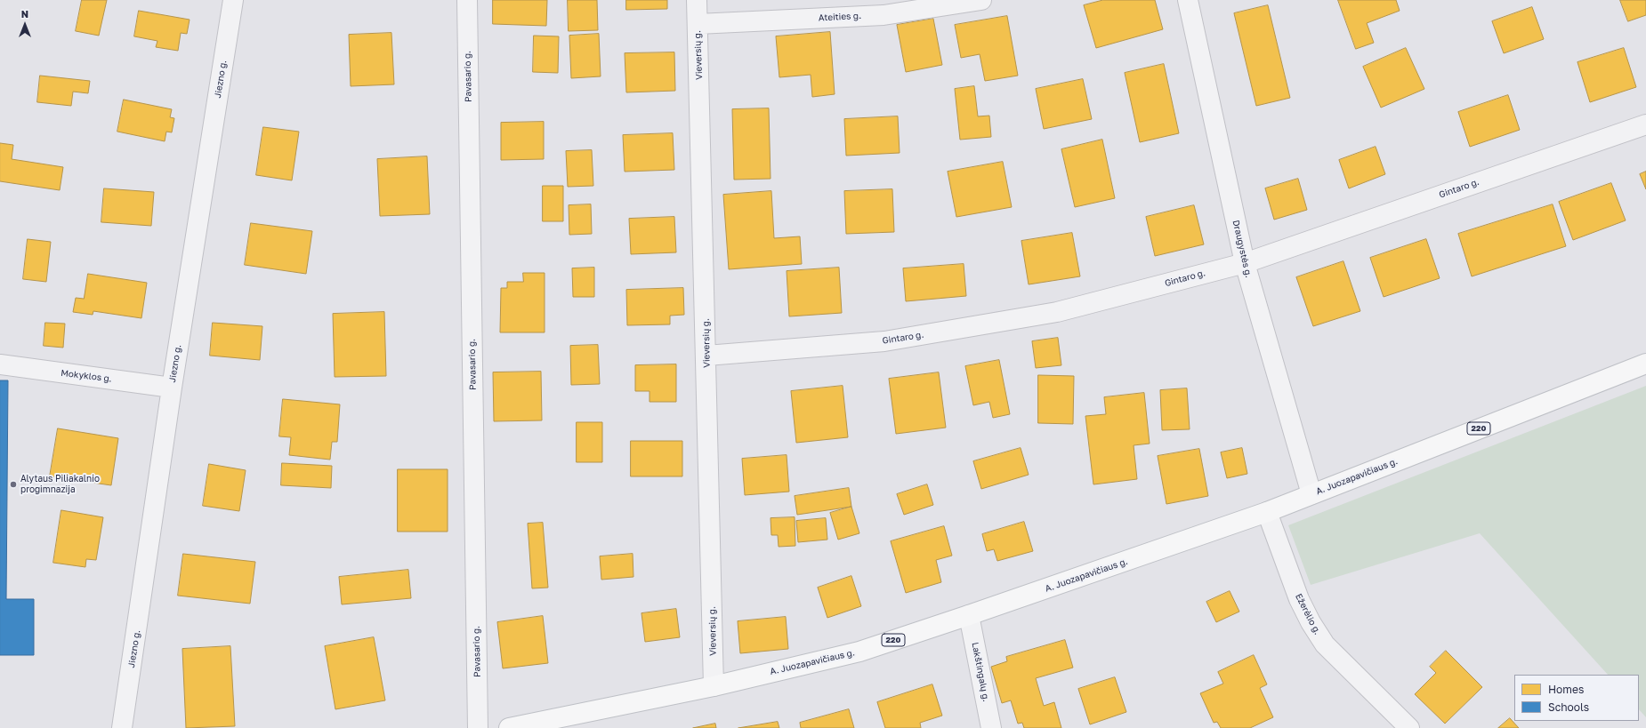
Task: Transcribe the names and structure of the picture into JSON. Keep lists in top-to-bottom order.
{
  "streets": {
    "main road": ["220", "A. Juozapavičiaus g."],
    "street": [
      "Ateities g.",
      "Vieversių g.",
      "Pavasario g.",
      "Jiezno g.",
      "Gintaro g.",
      "Draugystės g.",
      "Mokyklos g.",
      "Ežerėlio g.",
      "Lakštingalų g."
    ]
  },
  "crossings": [
    ["Ateities g.", "Vieversių g."],
    ["Vieversių g.", "Gintaro g."],
    ["Vieversių g.", "A. Juozapavičiaus g."],
    ["Jiezno g.", "Mokyklos g."],
    ["Gintaro g.", "Draugystės g."],
    ["Draugystės g.", "A. Juozapavičiaus g."],
    ["A. Juozapavičiaus g.", "Ežerėlio g."],
    ["A. Juozapavičiaus g.", "Lakštingalų g."]
  ],
  "places": ["Alytaus Piliakalnio progimnazija"],
  "legend": ["Homes", "Schools"],
  "north": "top"
}
